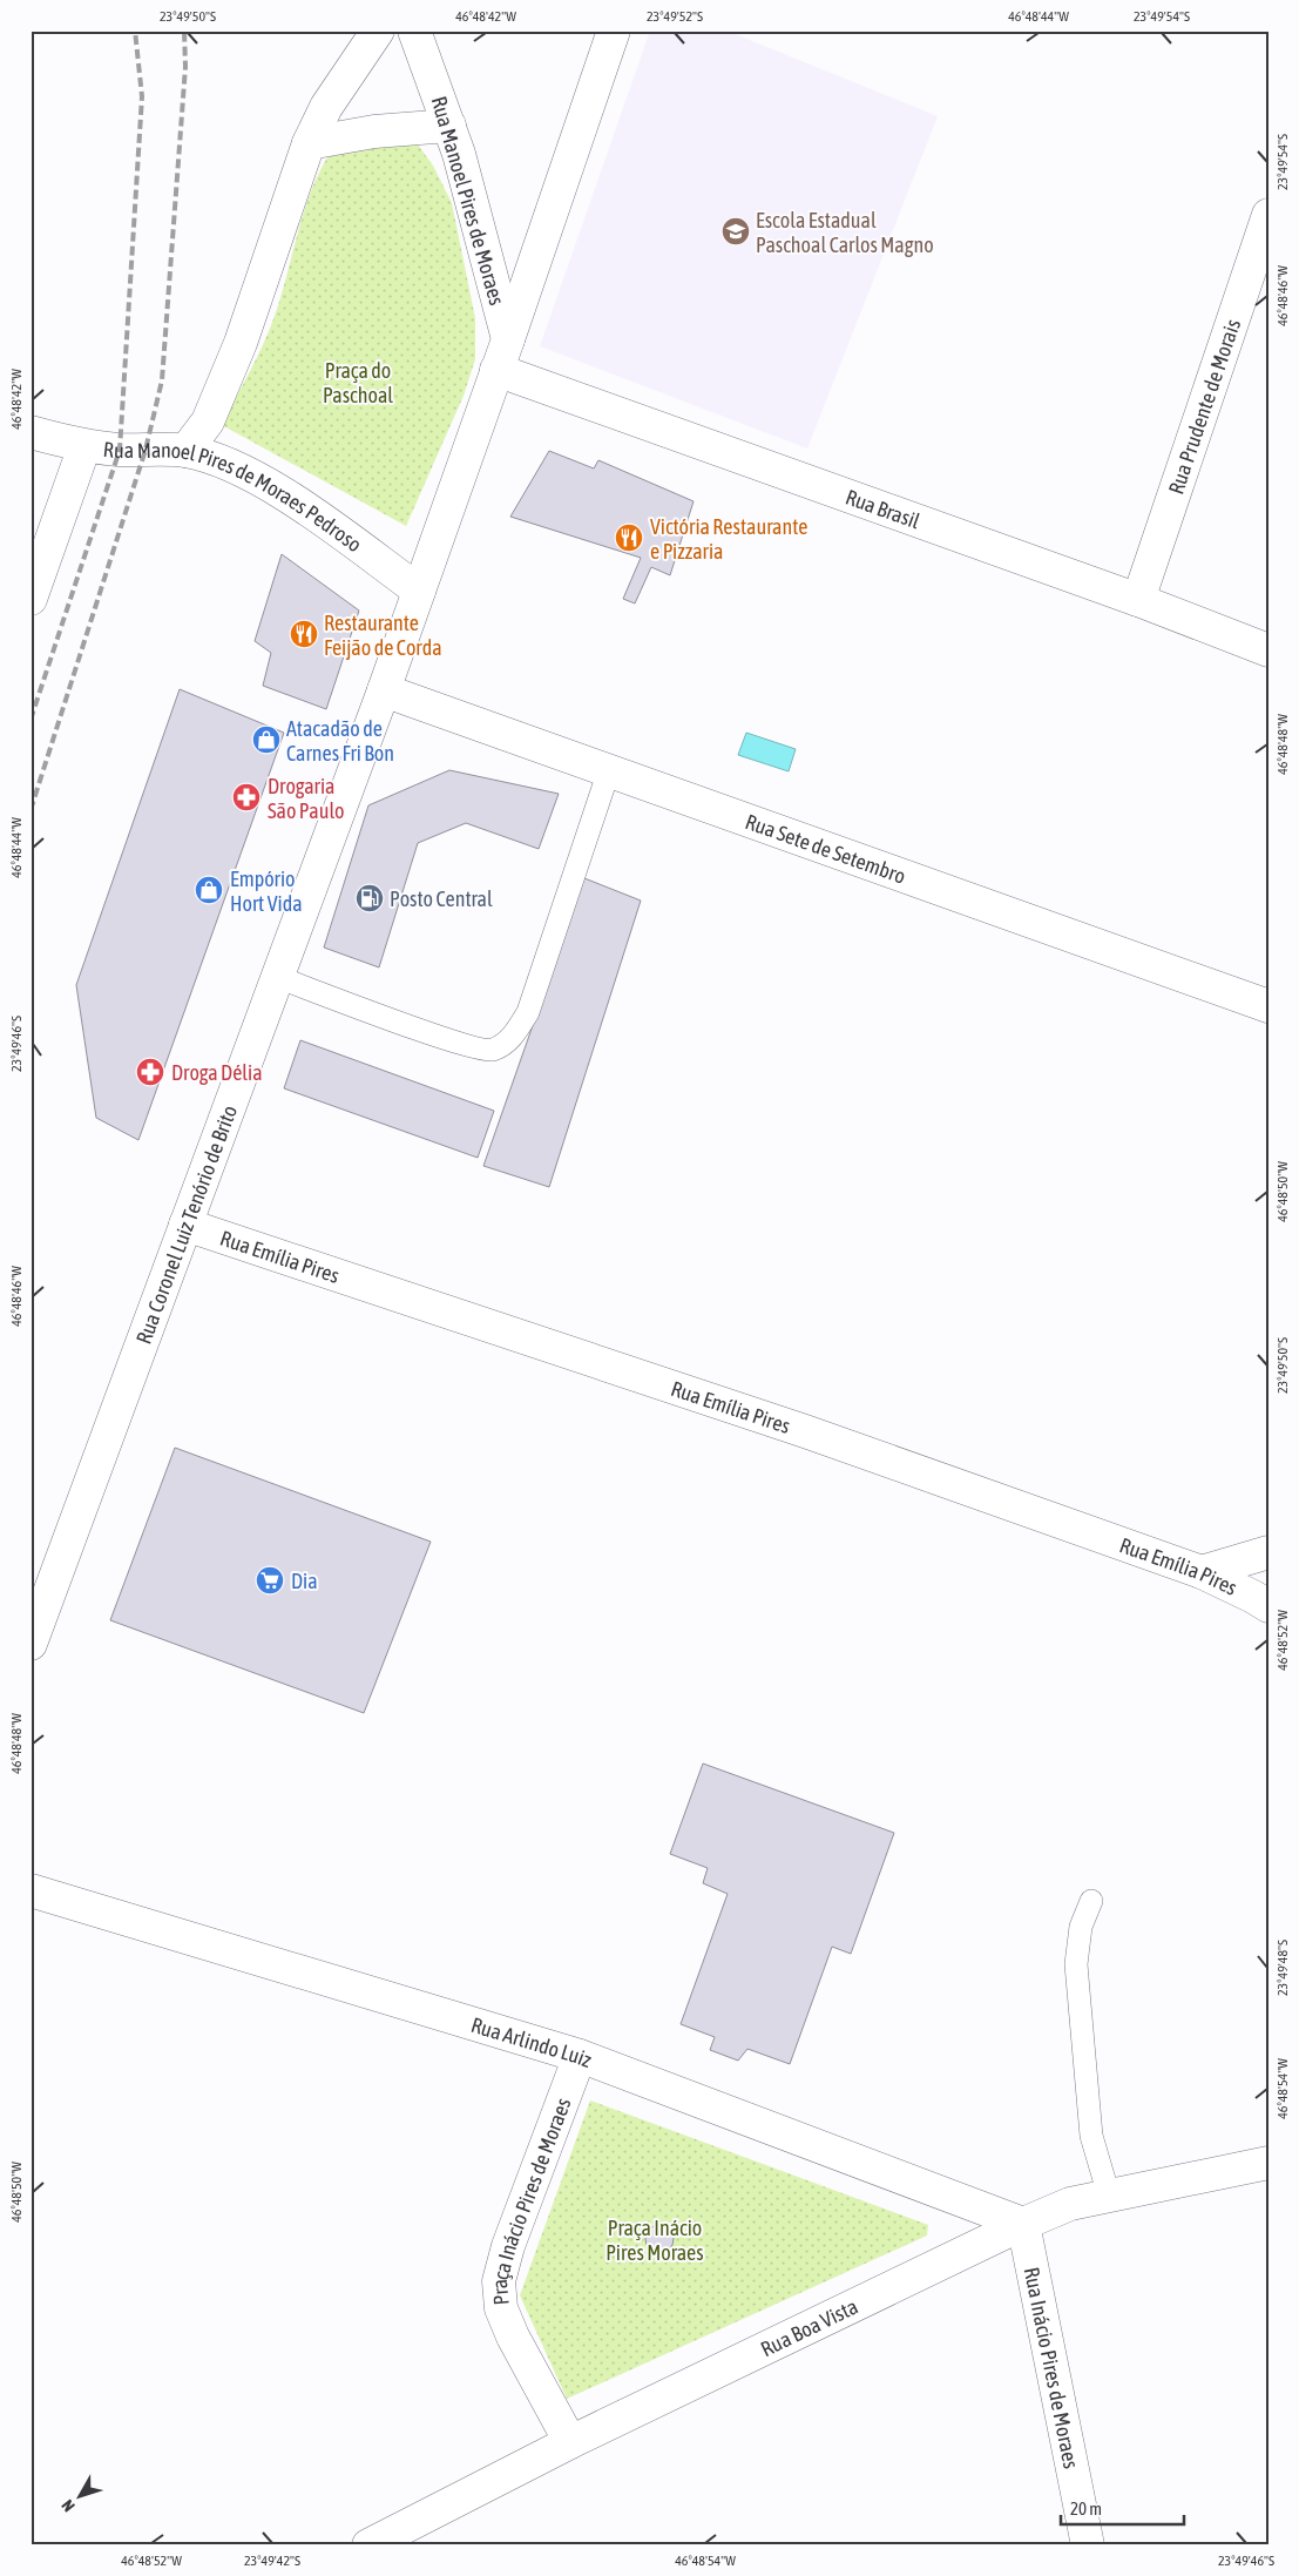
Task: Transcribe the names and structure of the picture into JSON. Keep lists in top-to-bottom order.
{
  "streets": {
    "street": [
      "Rua Manoel Pires de Moraes",
      "Rua Prudente de Morais",
      "Rua Manoel Pires de Moraes Pedroso",
      "Rua Brasil",
      "Rua Sete de Setembro",
      "Rua Coronel Luiz Tenório de Brito",
      "Rua Emília Pires",
      "Rua Arlindo Luiz",
      "Praça Inácio Pires de Moraes",
      "Rua Boa Vista",
      "Rua Inácio Pires de Moraes"
    ]
  },
  "crossings": [
    ["Rua Manoel Pires de Moraes", "Rua Coronel Luiz Tenório de Brito"],
    ["Rua Prudente de Morais", "Rua Brasil"],
    ["Rua Manoel Pires de Moraes Pedroso", "Rua Coronel Luiz Tenório de Brito"],
    ["Rua Brasil", "Rua Coronel Luiz Tenório de Brito"],
    ["Rua Sete de Setembro", "Rua Coronel Luiz Tenório de Brito"],
    ["Rua Coronel Luiz Tenório de Brito", "Rua Emília Pires"],
    ["Rua Arlindo Luiz", "Praça Inácio Pires de Moraes"],
    ["Rua Arlindo Luiz", "Rua Boa Vista"],
    ["Rua Arlindo Luiz", "Rua Inácio Pires de Moraes"],
    ["Praça Inácio Pires de Moraes", "Rua Boa Vista"],
    ["Rua Boa Vista", "Rua Inácio Pires de Moraes"]
  ],
  "parks": ["Praça do Paschoal", "Praça Inácio Pires Moraes"],
  "places": {
    "school or university": ["Escola Estadual Paschoal Carlos Magno"],
    "restaurant": ["Victória Restaurante e Pizzaria", "Restaurante Feijão de Corda"],
    "shop": ["Atacadão de Carnes Fri Bon", "Empório Hort Vida"],
    "pharmacy": ["Drogaria São Paulo", "Droga Délia"],
    "fuel station": ["Posto Central"],
    "supermarket": ["Dia"]
  },
  "scale_bar": "20 m",
  "north": "bottom left",
  "coordinates": [
    "23°49'50\"S",
    "46°48'42\"W",
    "23°49'52\"S",
    "46°48'44\"W",
    "23°49'54\"S",
    "46°48'46\"W",
    "46°48'48\"W",
    "23°49'46\"S",
    "46°48'50\"W",
    "46°48'52\"W",
    "23°49'48\"S",
    "46°48'54\"W",
    "23°49'42\"S"
  ]
}
